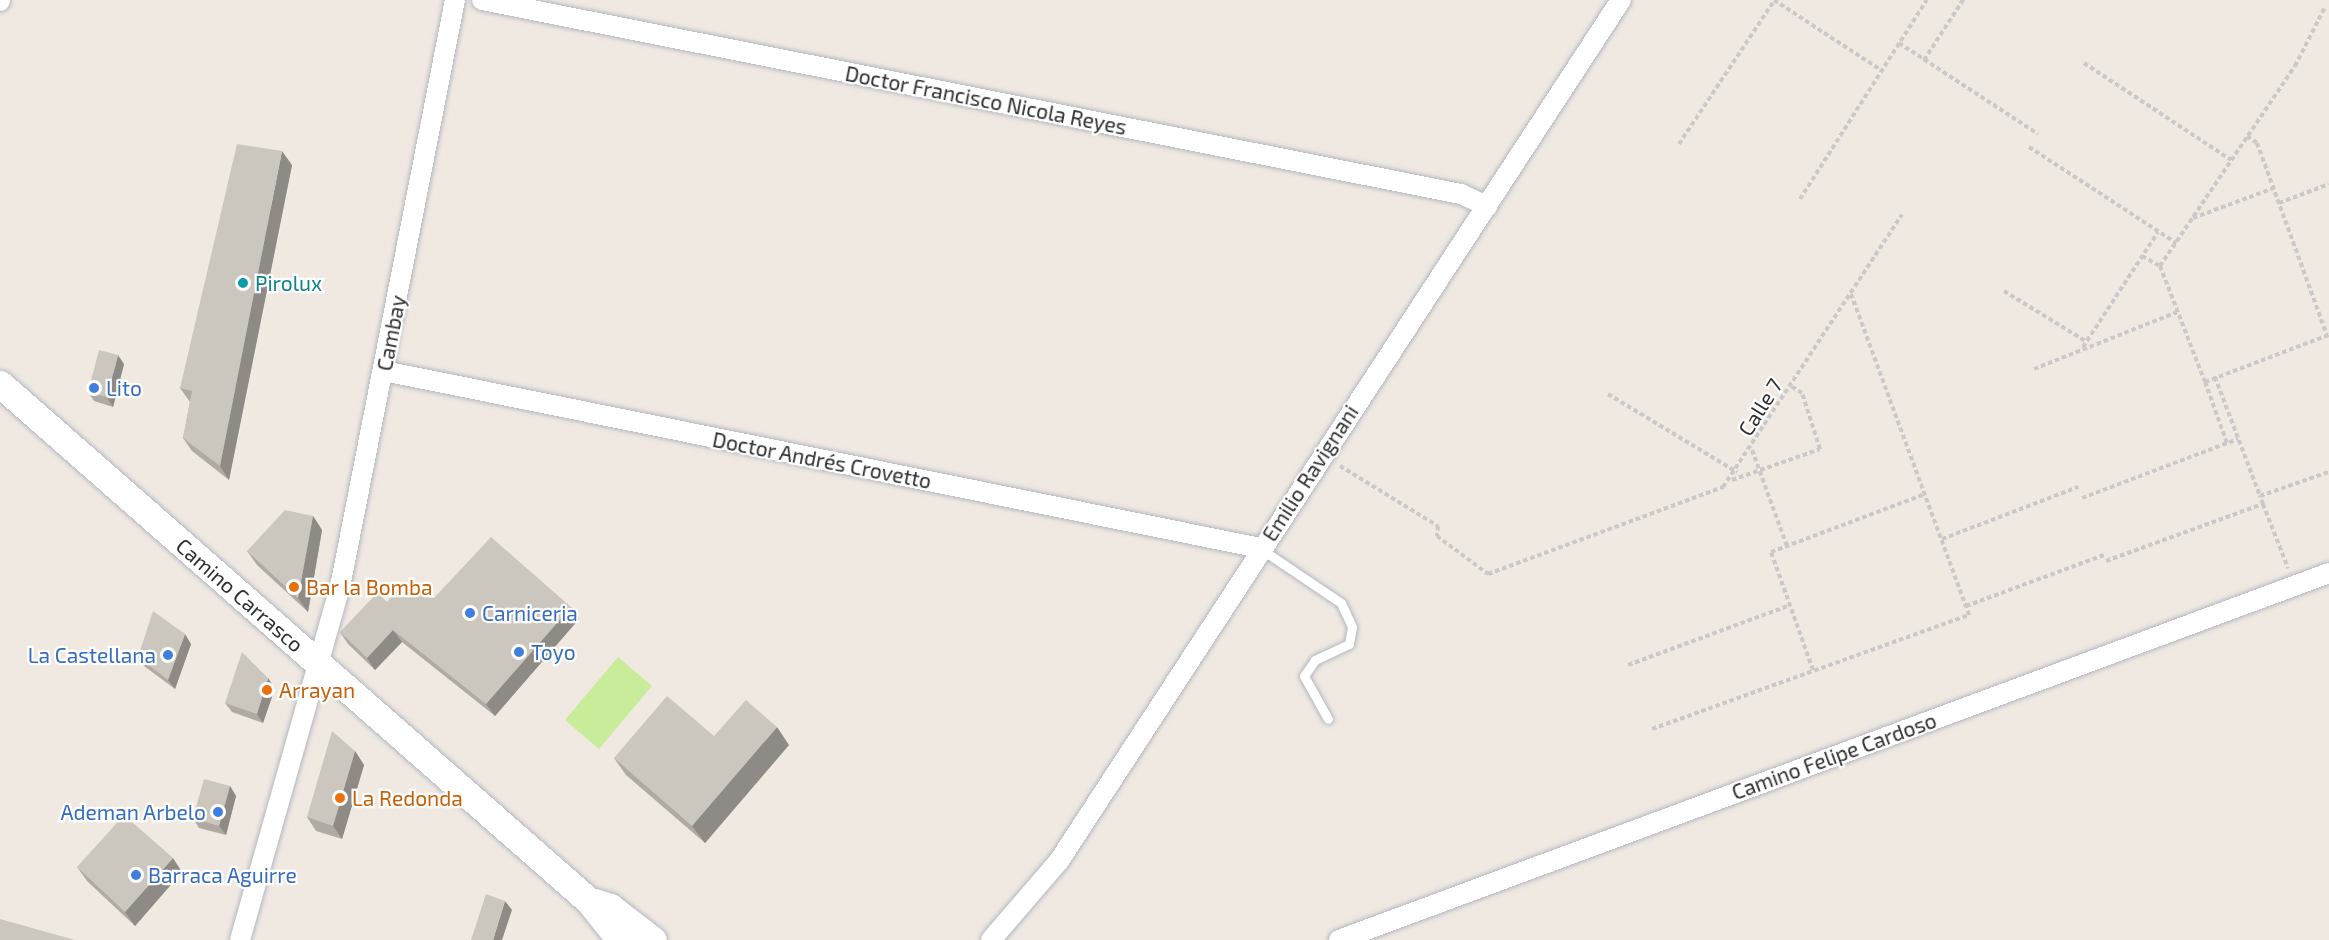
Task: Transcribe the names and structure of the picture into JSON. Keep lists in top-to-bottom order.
{
  "streets": {
    "main road": ["Camino Carrasco"],
    "street": [
      "Doctor Francisco Nicola Reyes",
      "Cambay",
      "Doctor Andrés Crovetto",
      "Emilio Ravignani",
      "Camino Felipe Cardoso"
    ],
    "path": ["Calle 7"]
  },
  "crossings": [
    ["Doctor Francisco Nicola Reyes", "Emilio Ravignani"],
    ["Cambay", "Doctor Andrés Crovetto"],
    ["Cambay", "Camino Carrasco"],
    ["Doctor Andrés Crovetto", "Emilio Ravignani"]
  ],
  "places": [
    "Pirolux",
    "Lito",
    "Bar la Bomba",
    "Carniceria",
    "Toyo",
    "La Castellana",
    "Arrayan",
    "La Redonda",
    "Ademan Arbelo",
    "Barraca Aguirre"
  ]
}
